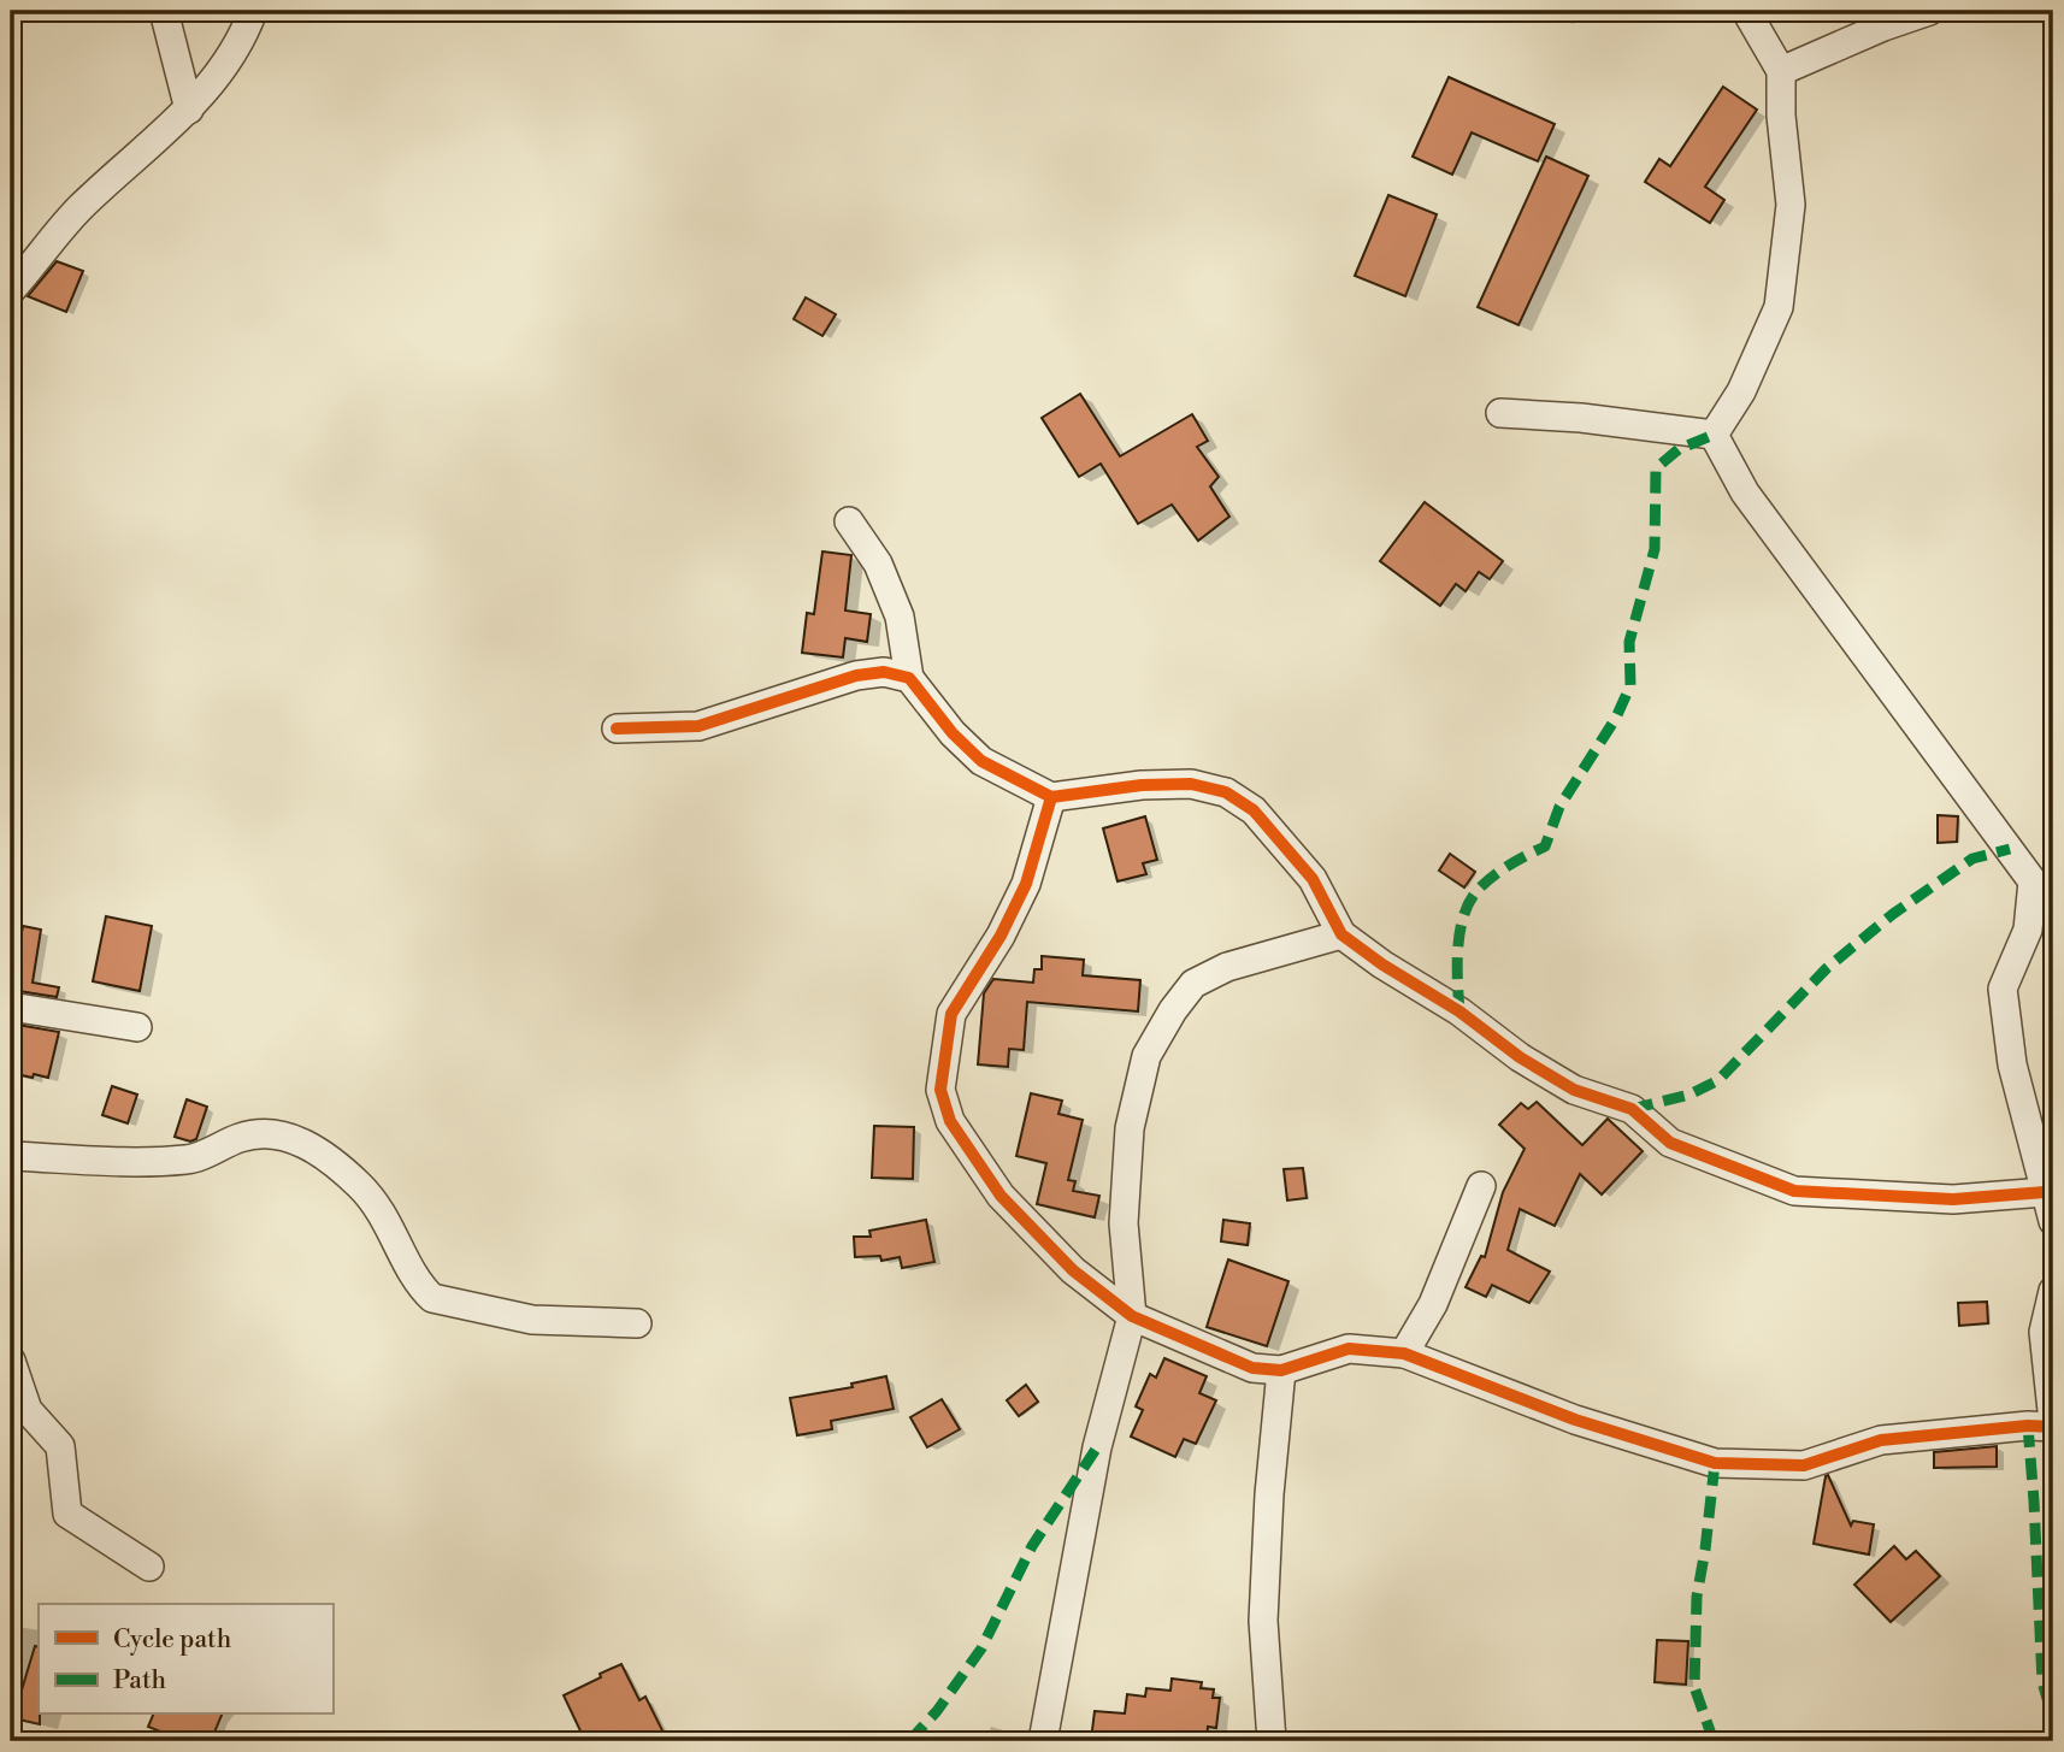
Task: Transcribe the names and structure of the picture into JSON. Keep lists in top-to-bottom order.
{
  "legend": ["Cycle path", "Path"]
}
